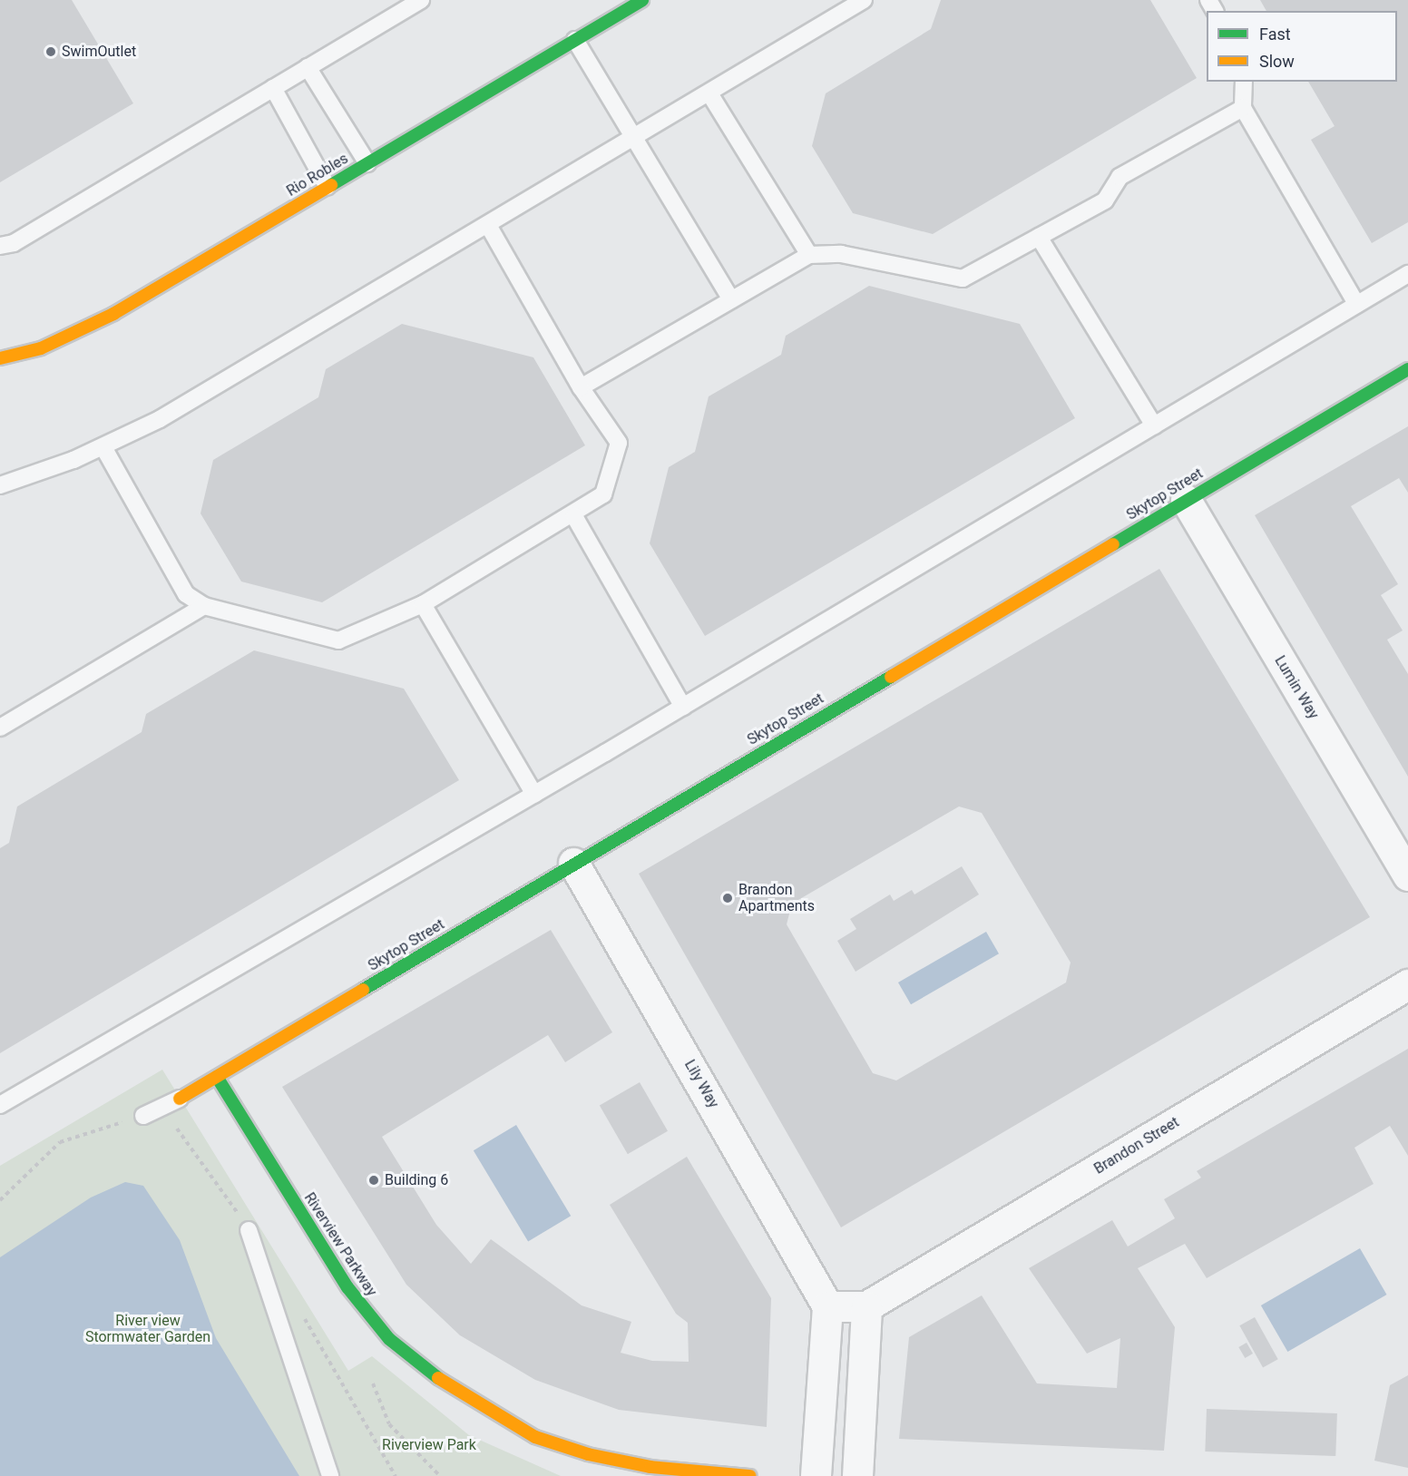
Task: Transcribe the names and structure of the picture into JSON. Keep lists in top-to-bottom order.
{
  "streets": {
    "street": [
      "Rio Robles",
      "Skytop Street",
      "Lumin Way",
      "Lily Way",
      "Brandon Street",
      "Riverview Parkway"
    ]
  },
  "crossings": [
    ["Skytop Street", "Lumin Way"],
    ["Skytop Street", "Lily Way"],
    ["Skytop Street", "Riverview Parkway"]
  ],
  "parks": ["River view Stormwater Garden", "Riverview Park"],
  "places": ["SwimOutlet", "Brandon Apartments", "Building 6"],
  "legend": ["Fast", "Slow"]
}
